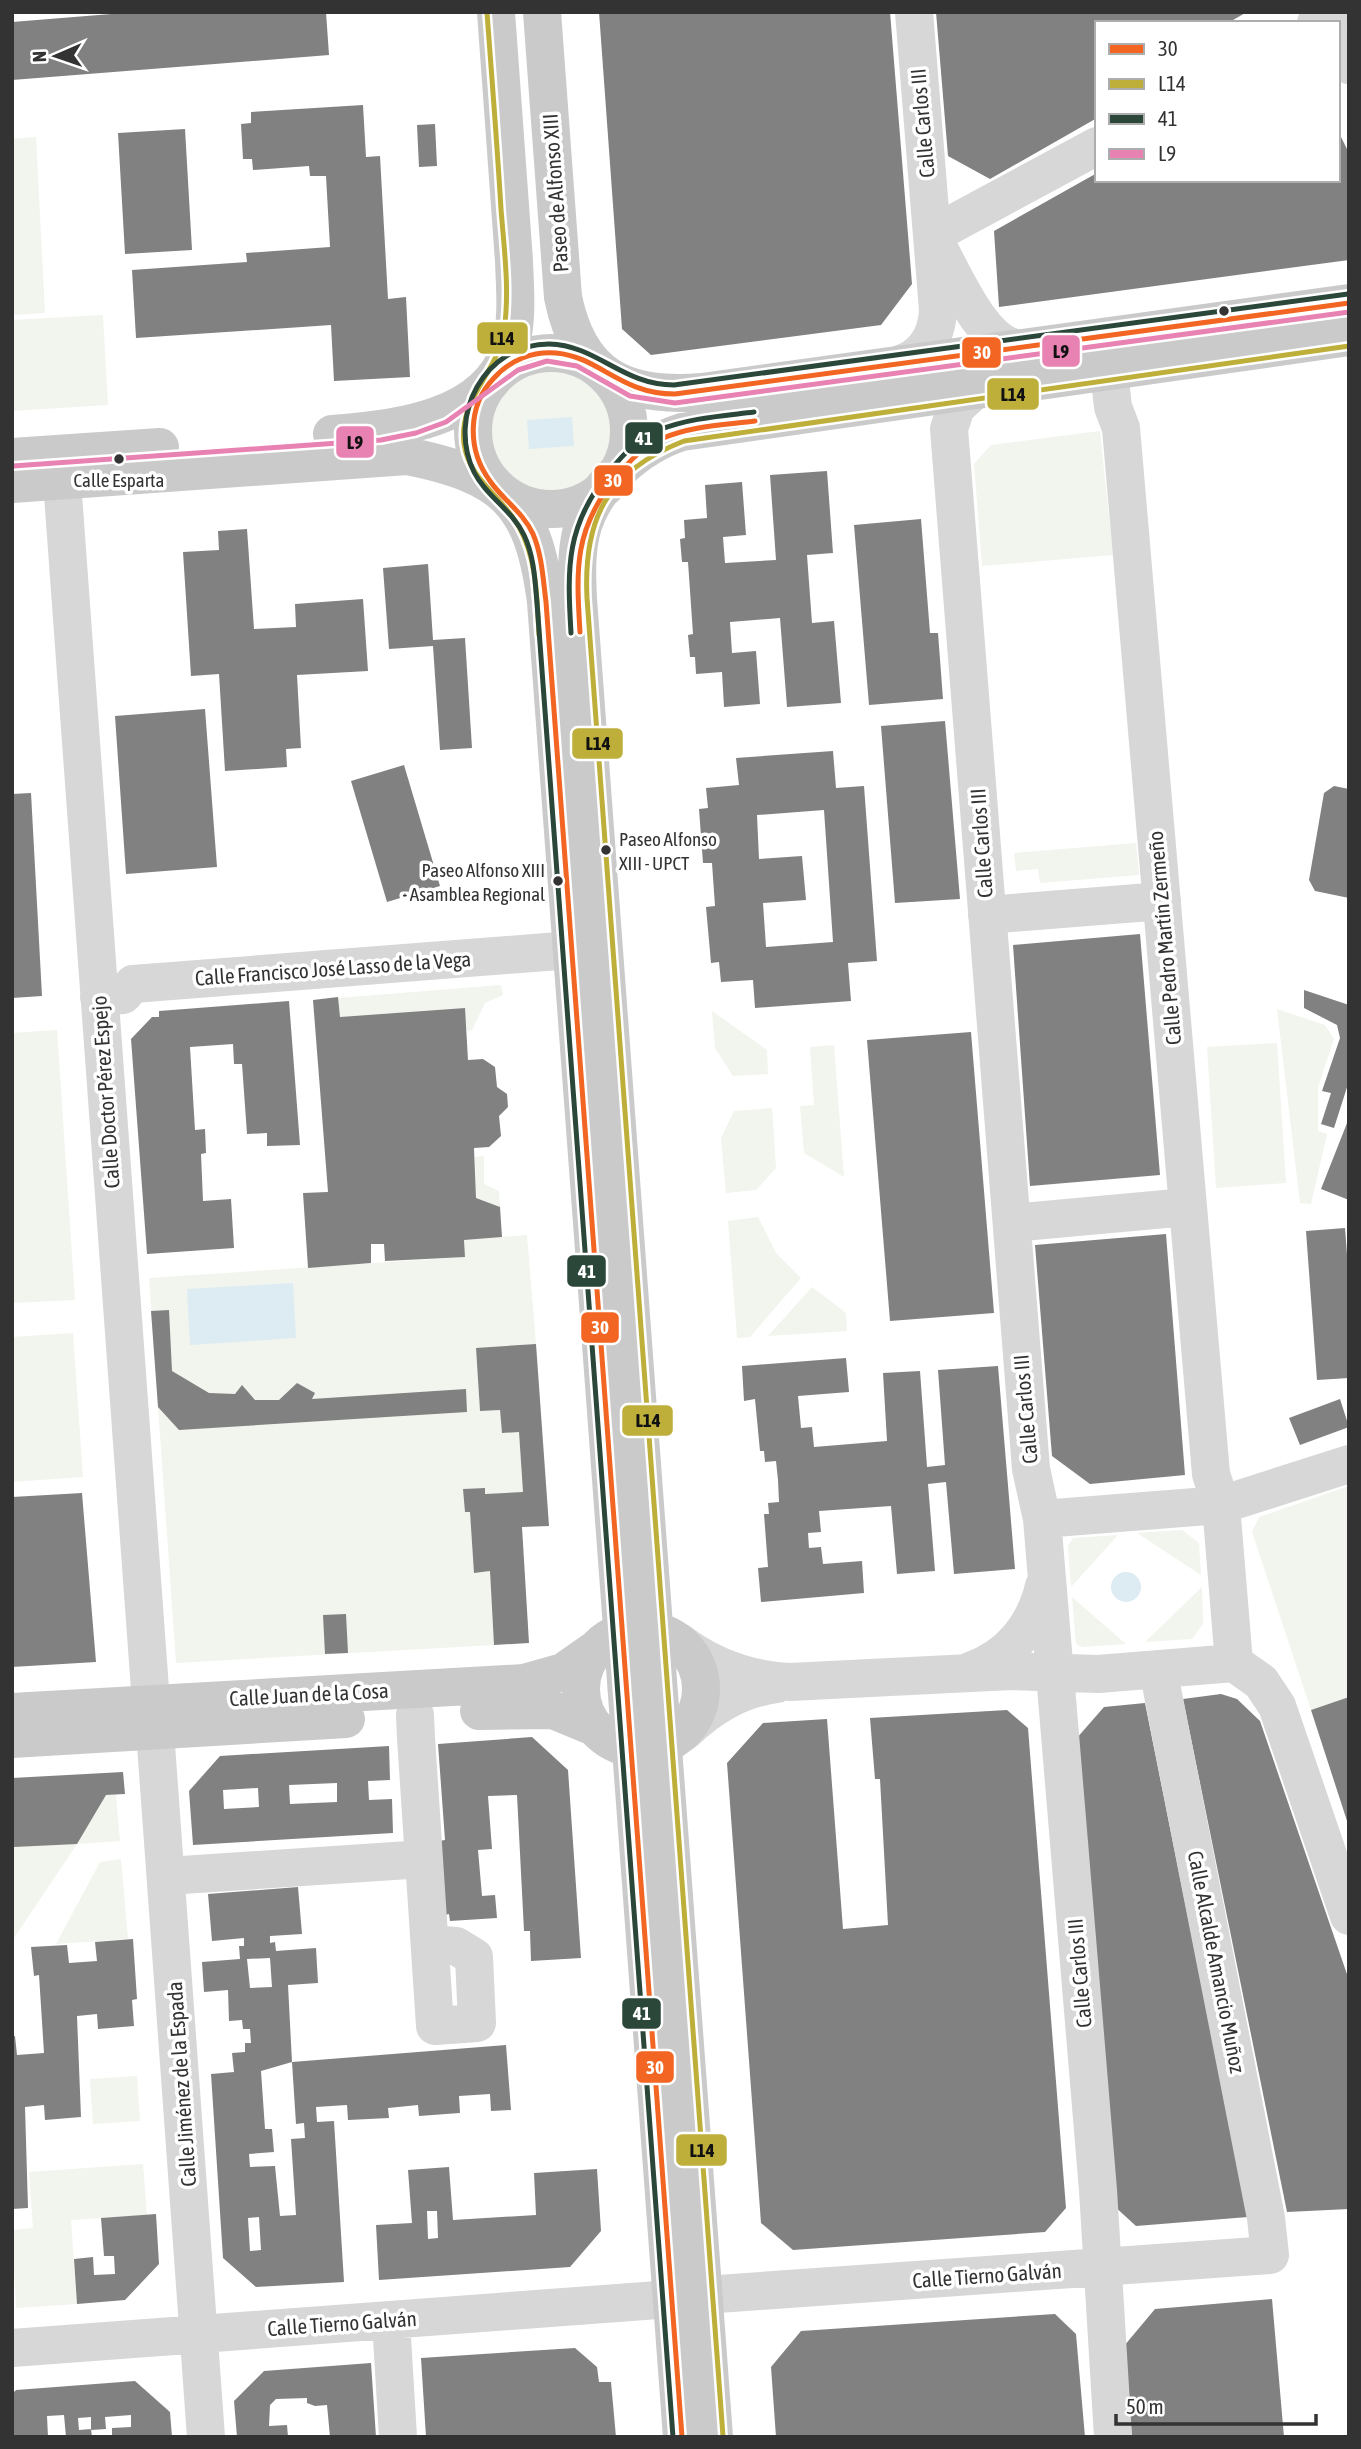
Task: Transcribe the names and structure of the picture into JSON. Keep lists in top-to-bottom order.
{
  "streets": {
    "main road": ["Paseo de Alfonso XIII", "Calle Juan de la Cosa"],
    "street": [
      "Calle Carlos III",
      "Calle Pedro Martín Zermeño",
      "Calle Francisco José Lasso de la Vega",
      "Calle Doctor Pérez Espejo",
      "Calle Alcalde Amancio Muñoz",
      "Calle Jiménez de la Espada",
      "Calle Tierno Galván"
    ]
  },
  "crossings": [
    ["Calle Carlos III", "Calle Tierno Galván"],
    ["Calle Francisco José Lasso de la Vega", "Calle Doctor Pérez Espejo"],
    ["Calle Doctor Pérez Espejo", "Calle Juan de la Cosa"],
    ["Calle Doctor Pérez Espejo", "Calle Jiménez de la Espada"],
    ["Calle Juan de la Cosa", "Calle Jiménez de la Espada"],
    ["Calle Alcalde Amancio Muñoz", "Calle Tierno Galván"],
    ["Calle Jiménez de la Espada", "Calle Tierno Galván"]
  ],
  "places": ["Calle Esparta", "Paseo Alfonso XIII - UPCT", "Paseo Alfonso XIII - Asamblea Regional"],
  "lines": [
    "transit line L14",
    "transit line 41",
    "transit line 30",
    "transit line L9"
  ],
  "legend": [
    "30",
    "L14",
    "41",
    "L9"
  ],
  "scale_bar": "50 m",
  "north": "left"
}
